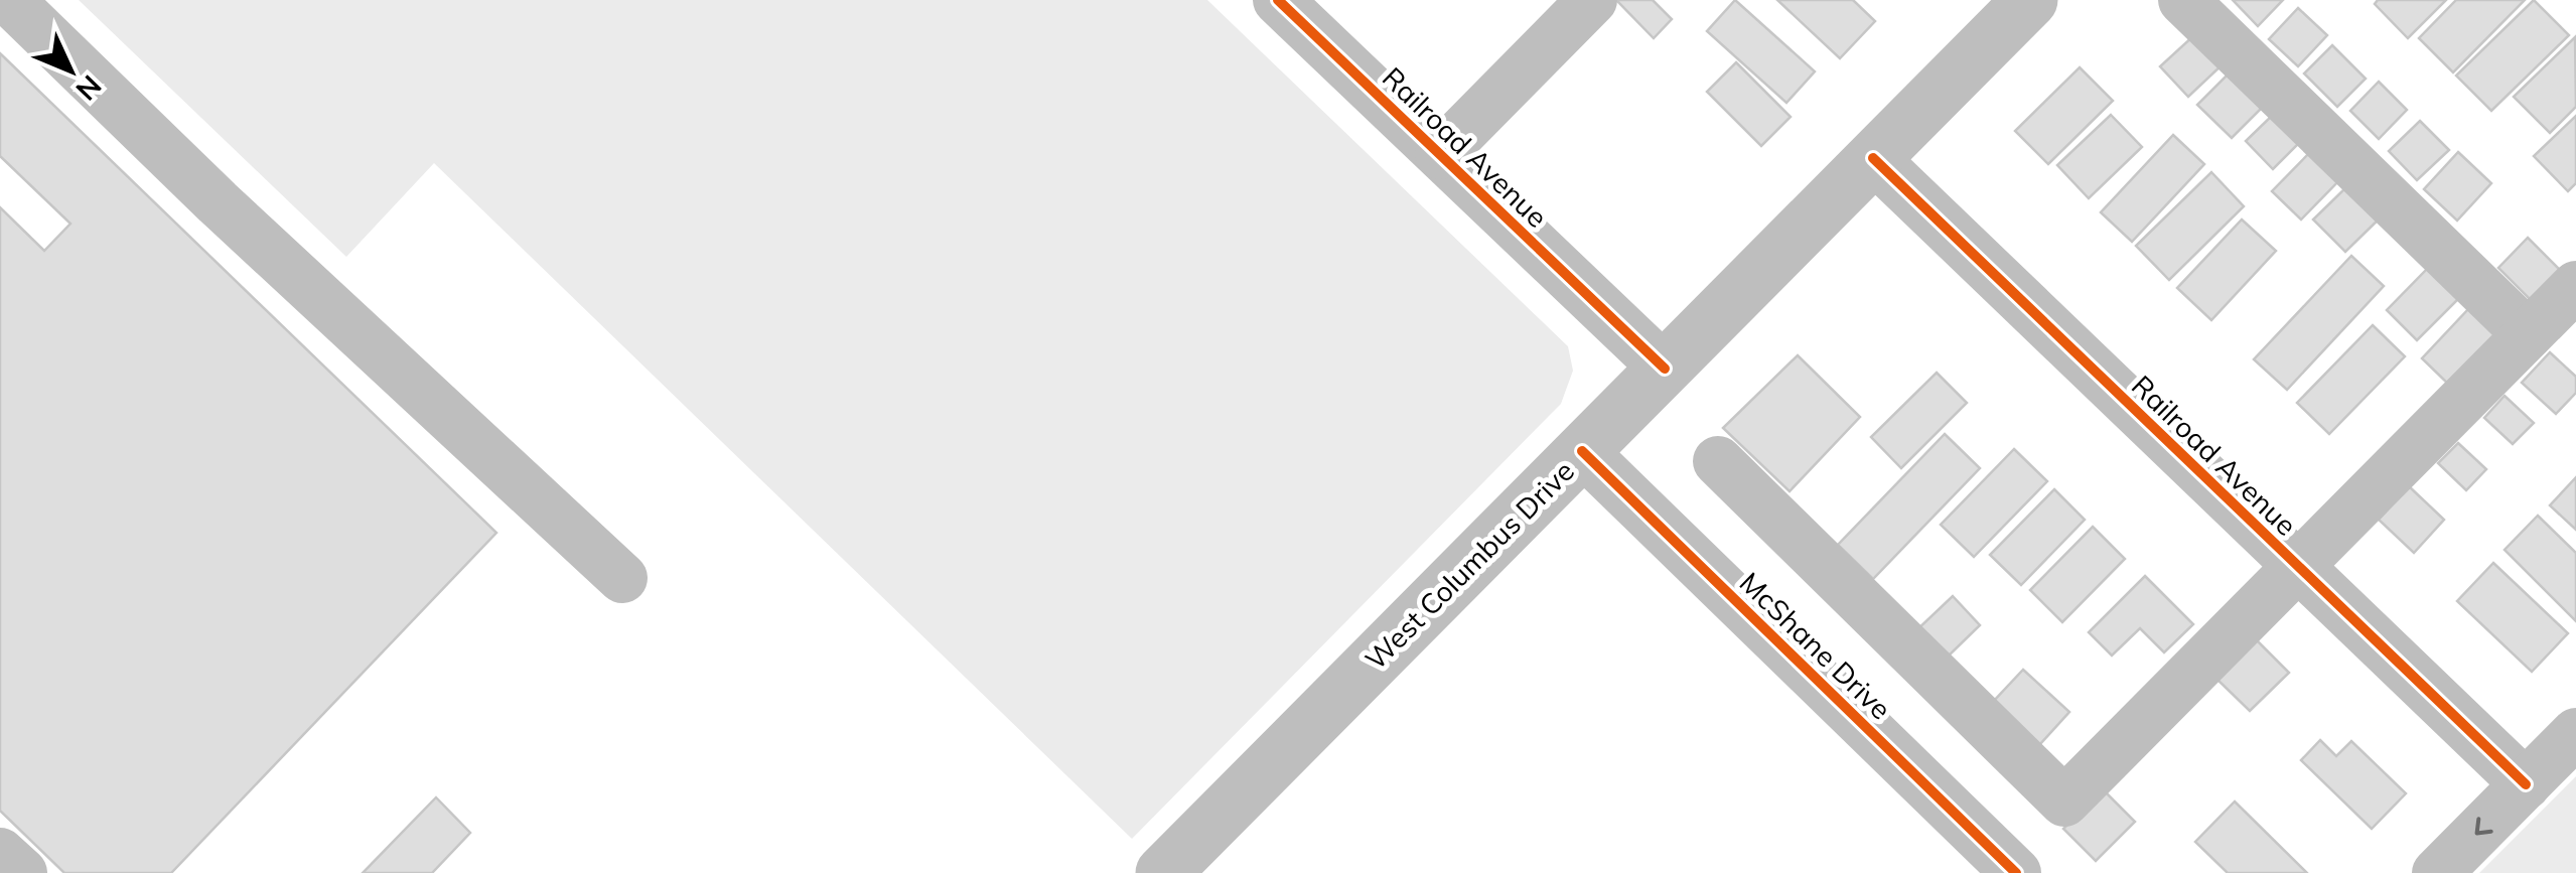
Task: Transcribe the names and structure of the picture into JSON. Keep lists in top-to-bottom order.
{
  "streets": {
    "main road": ["West Columbus Drive"],
    "street": ["Railroad Avenue", "McShane Drive"]
  },
  "crossings": [
    ["Railroad Avenue", "West Columbus Drive"],
    ["West Columbus Drive", "McShane Drive"]
  ],
  "north": "bottom right"
}
